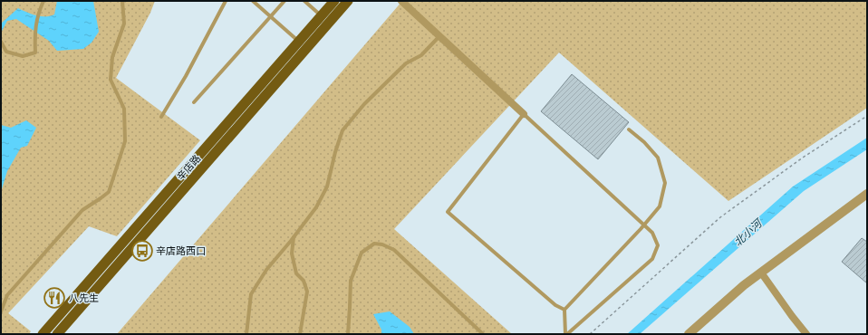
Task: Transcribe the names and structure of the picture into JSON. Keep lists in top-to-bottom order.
{
  "streets": {
    "main road": ["辛店路"]
  },
  "water": ["北小河"],
  "places": {
    "bus stop": ["辛店路西口"],
    "restaurant": ["八先生"]
  }
}
